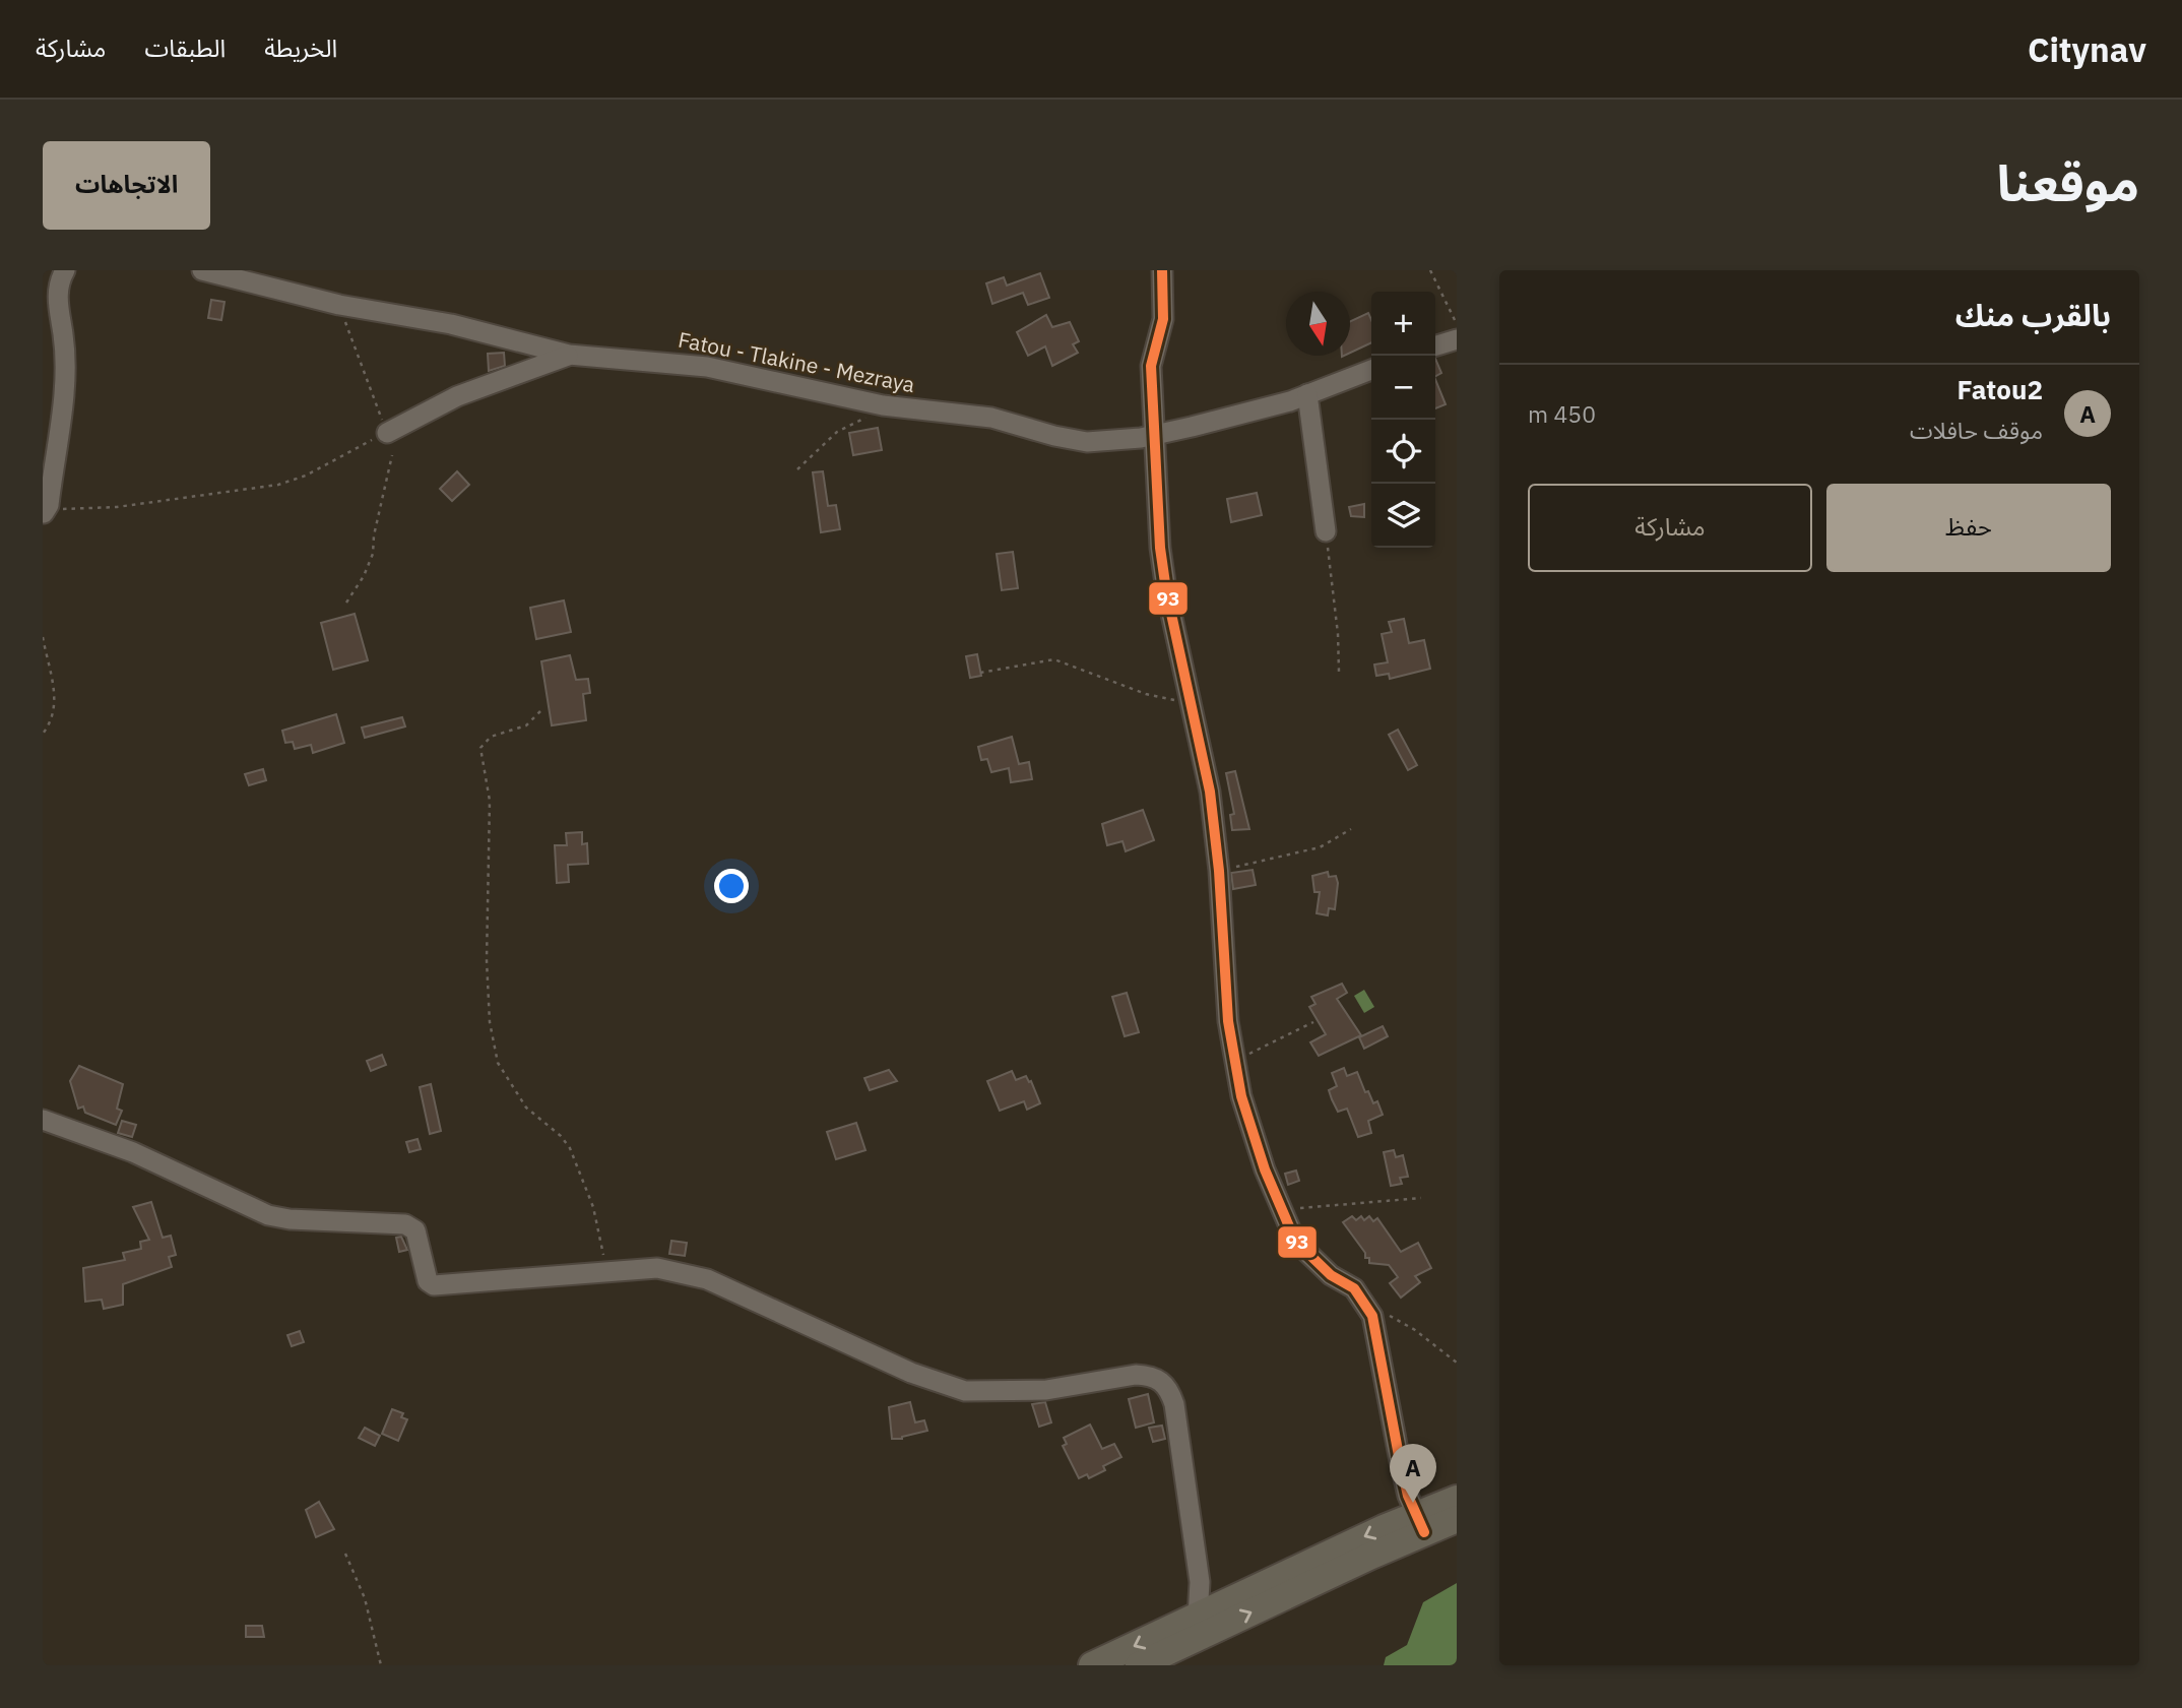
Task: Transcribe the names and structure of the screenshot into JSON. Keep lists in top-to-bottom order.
{
  "streets": {
    "street": ["Fatou - Tlakine - Mezraya"]
  },
  "lines": ["transit line 93"],
  "north": "bottom",
  "page": {
    "header": "Citynav",
    "nav": ["الخريطة", "الطبقات", "مشاركة"],
    "title": "موقعنا",
    "buttons": [
      "الاتجاهات",
      ["حفظ", "مشاركة"]
    ],
    "heading": "بالقرب منك",
    "map_buttons": ["+", "−"],
    "list": [
      {
        "mark": "A",
        "name": "Fatou2",
        "note": "موقف حافلات",
        "value": "450 m"
      }
    ],
    "pins": "A"
  }
}
